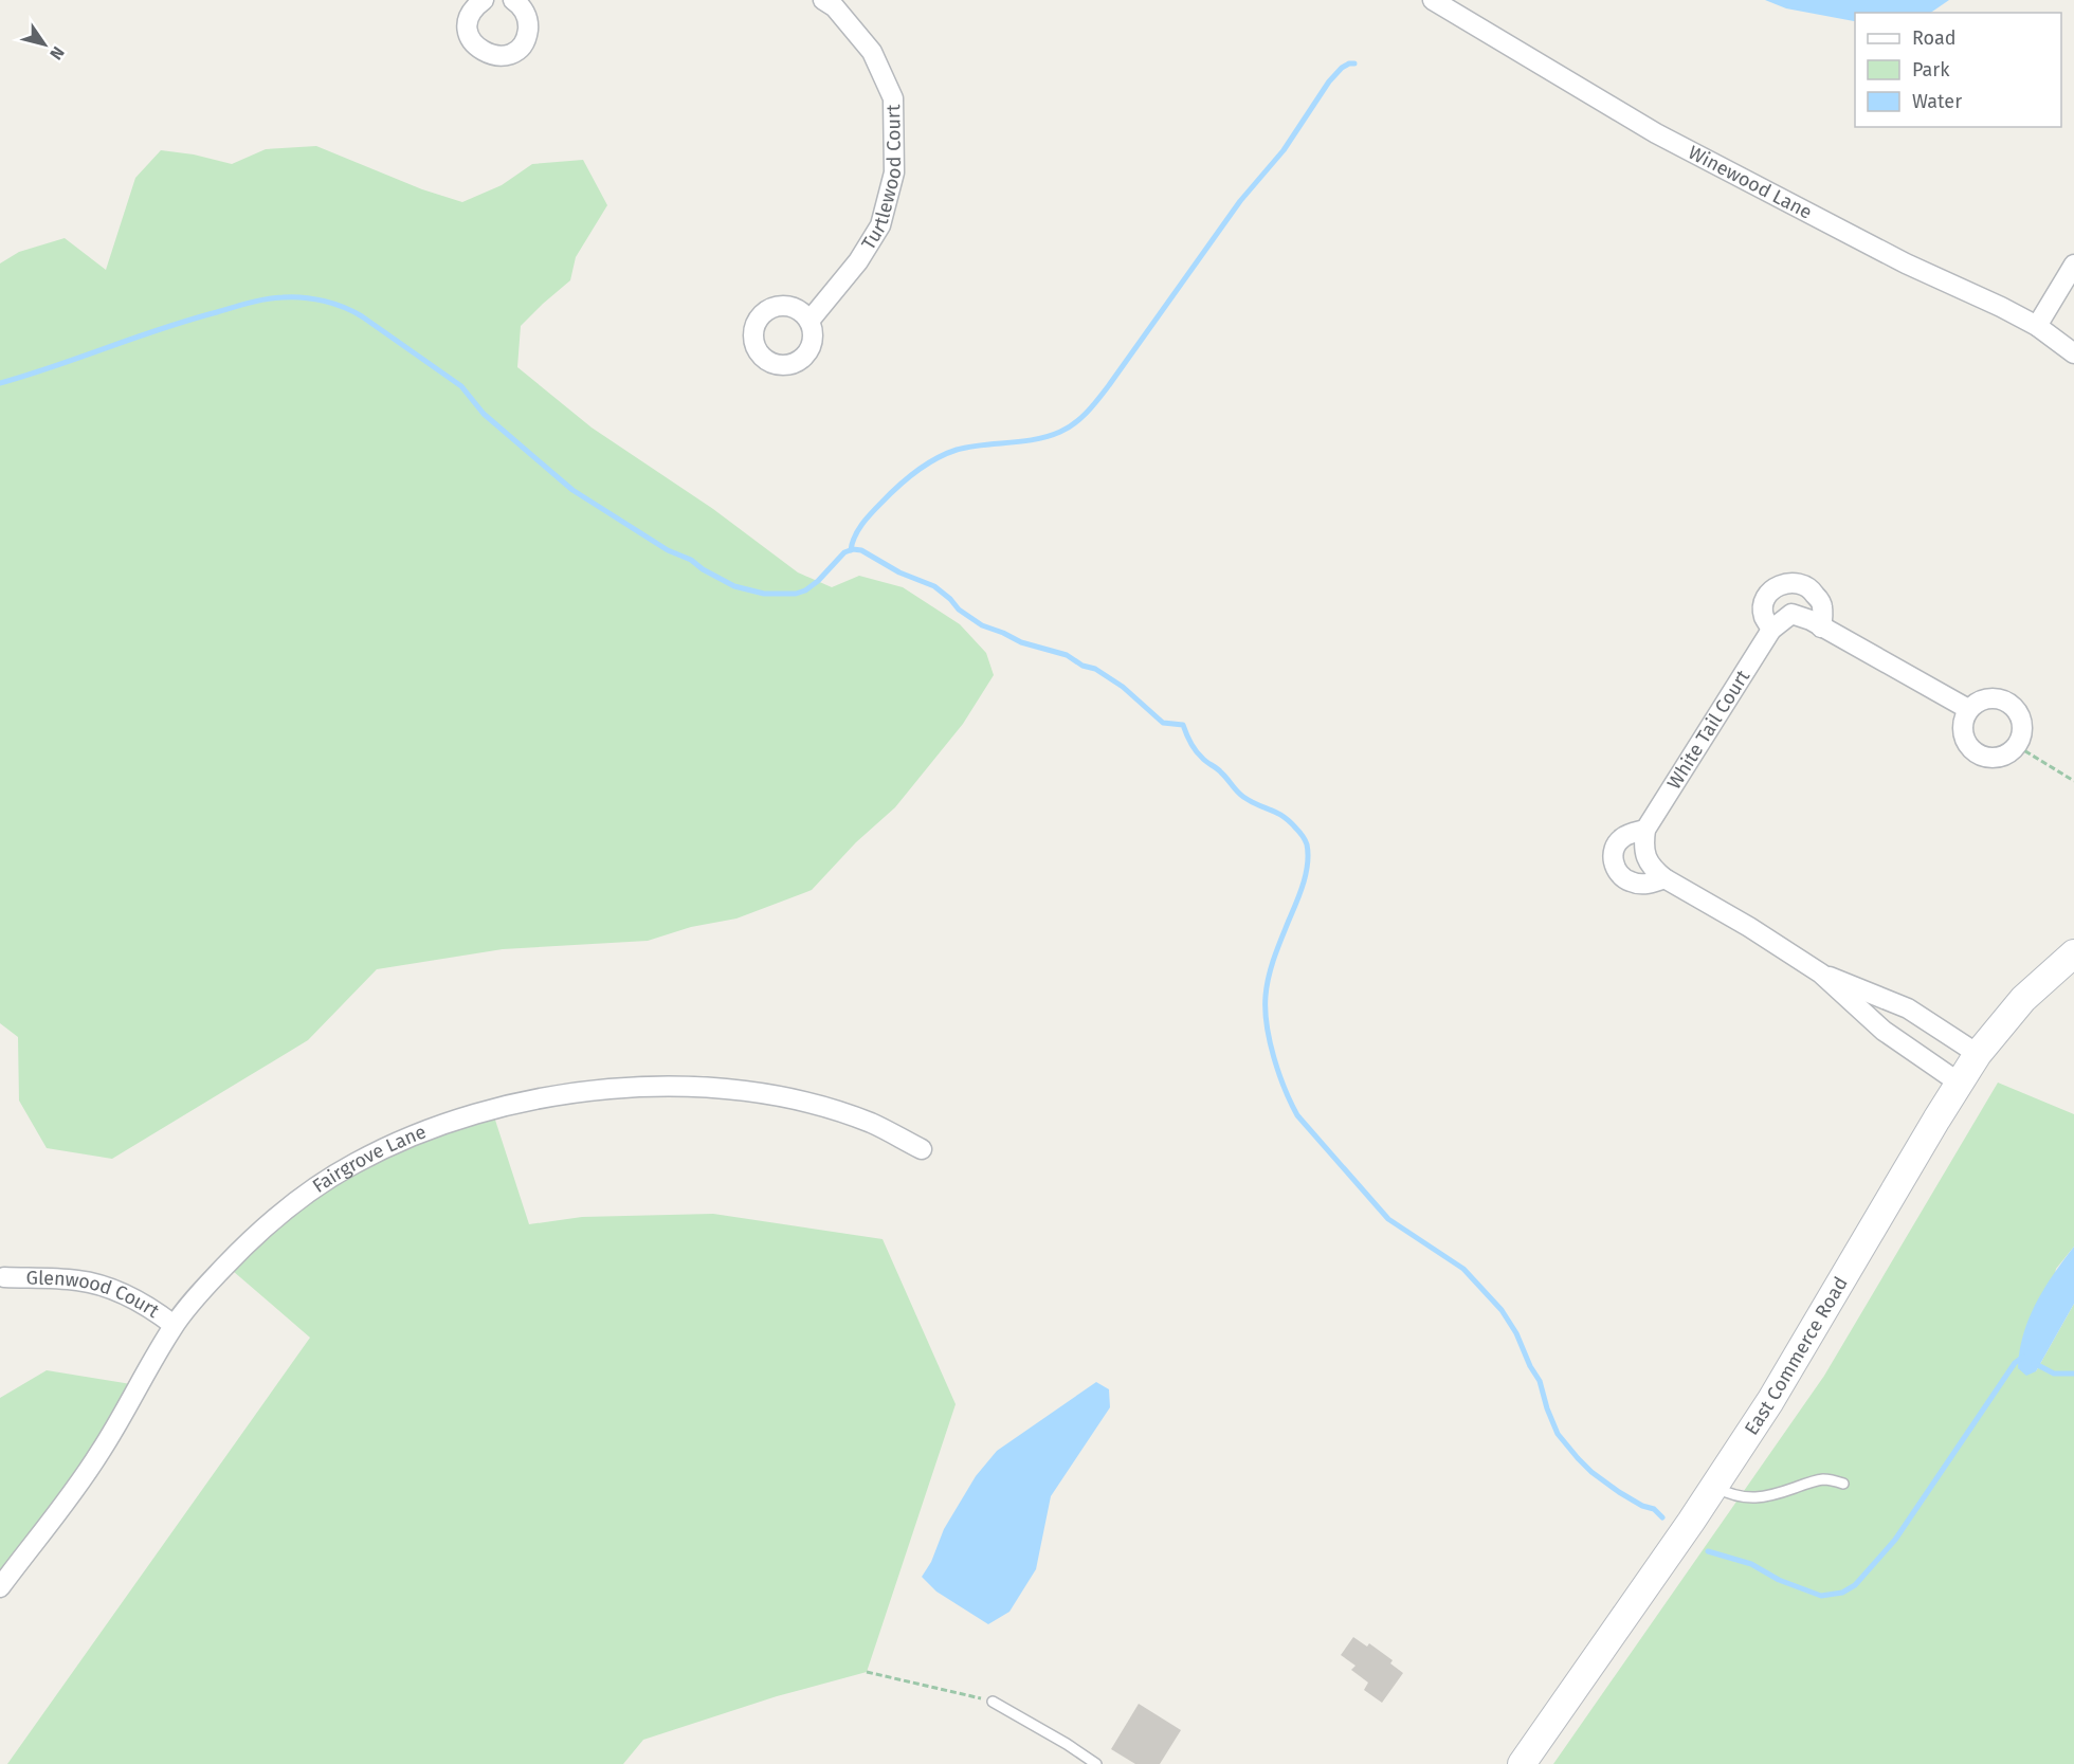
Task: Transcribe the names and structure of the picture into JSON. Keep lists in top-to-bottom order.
{
  "streets": {
    "main road": ["East Commerce Road"],
    "street": [
      "Turtlewood Court",
      "Winewood Lane",
      "White Tail Court",
      "Fairgrove Lane",
      "Glenwood Court"
    ]
  },
  "crossings": [
    ["Fairgrove Lane", "Glenwood Court"]
  ],
  "legend": ["Road", "Park", "Water"],
  "north": "bottom right"
}
